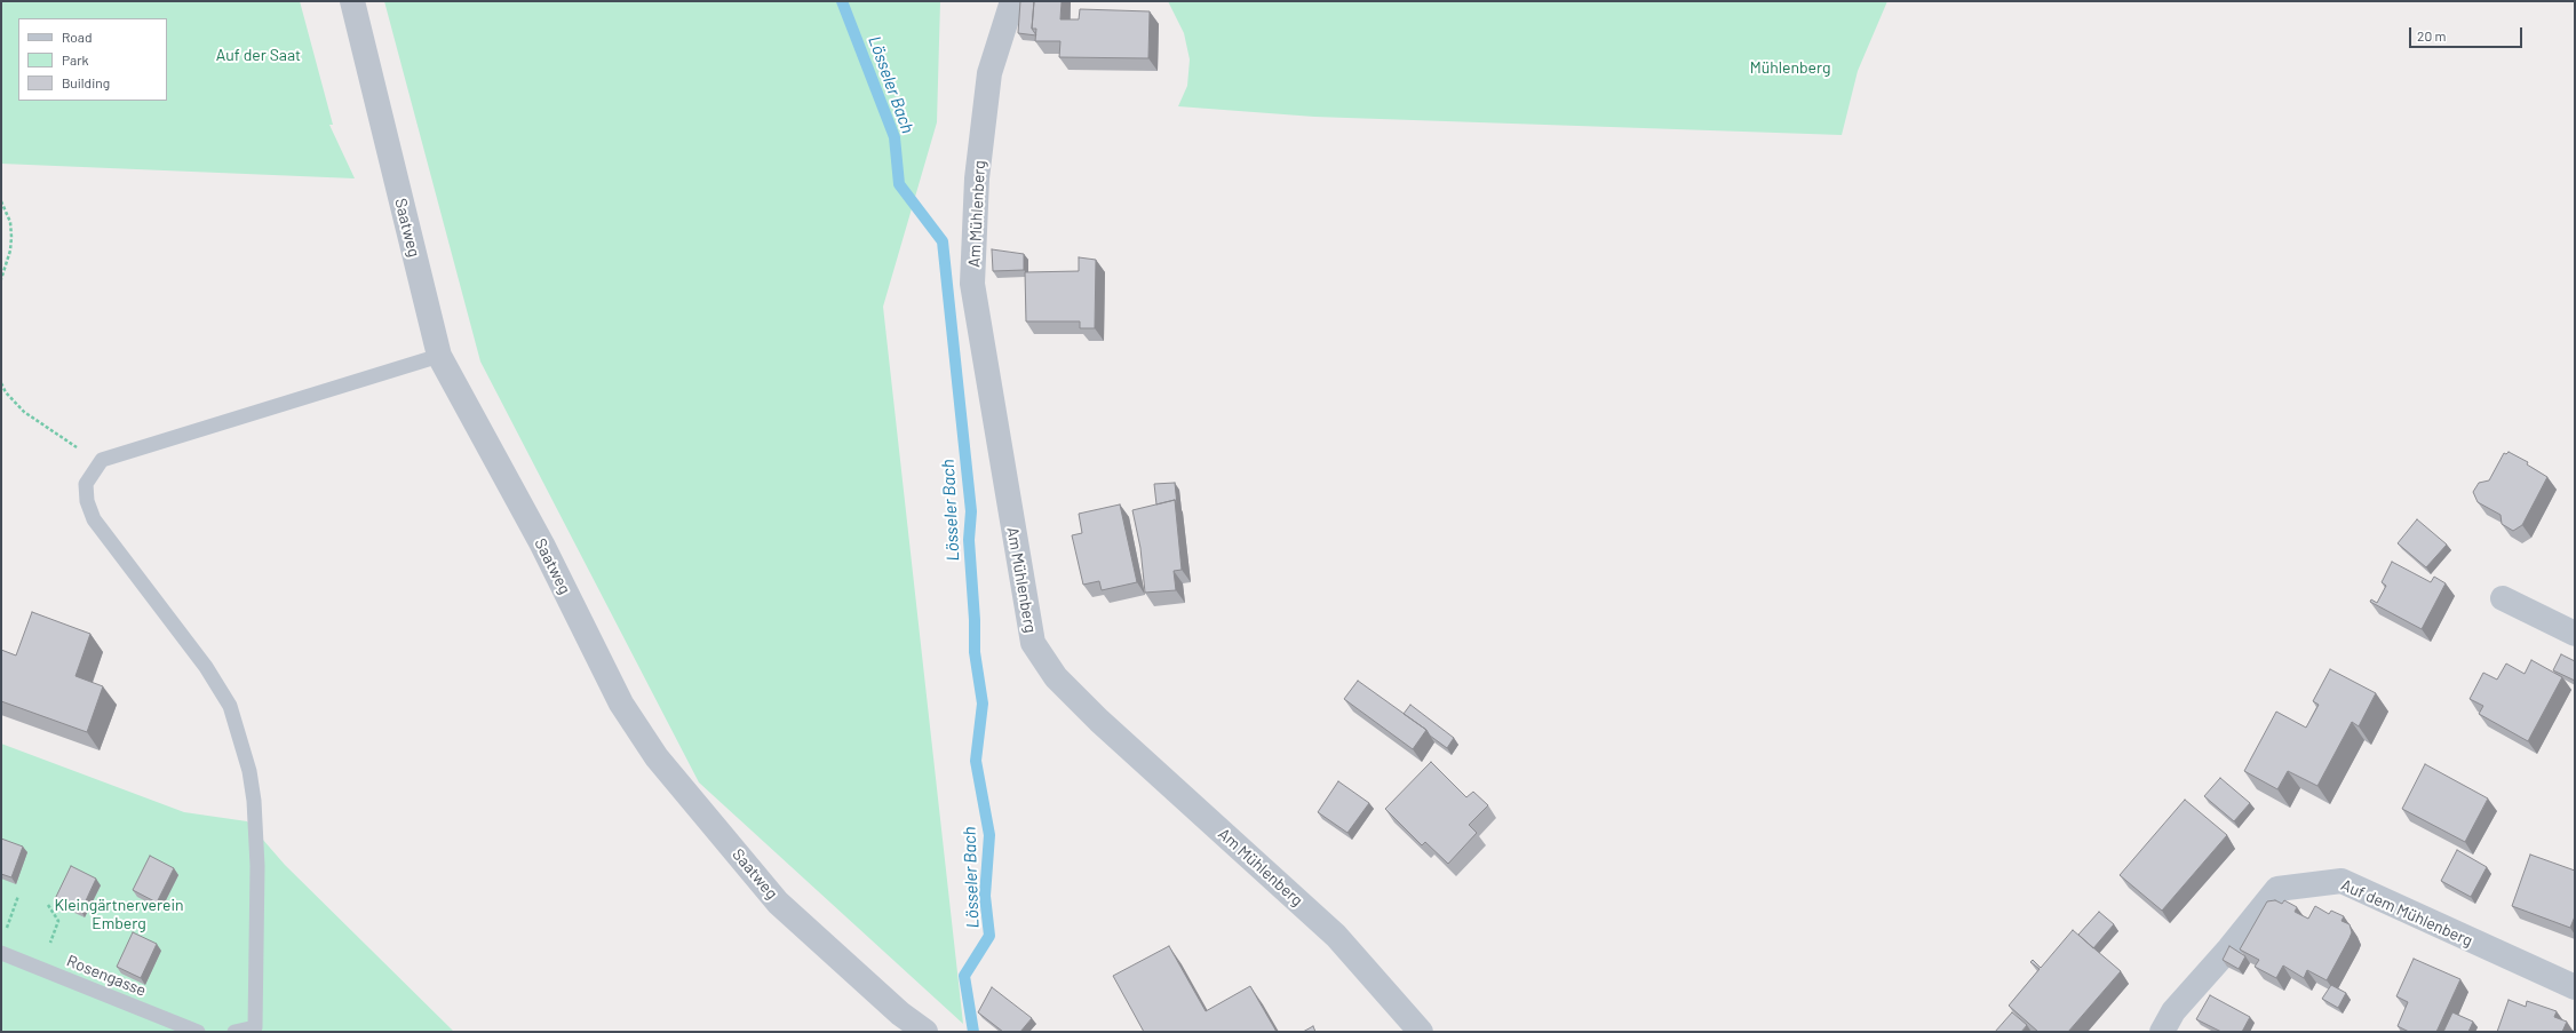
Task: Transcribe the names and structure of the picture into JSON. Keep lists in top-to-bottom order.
{
  "streets": {
    "street": ["Am Mühlenberg", "Saatweg", "Auf dem Mühlenberg"],
    "lane": ["Rosengasse"]
  },
  "water": ["Lösseler Bach"],
  "parks": ["Auf der Saat", "Mühlenberg", "Kleingärtnerverein Emberg"],
  "legend": ["Road", "Park", "Building"],
  "scale_bar": "20 m"
}
